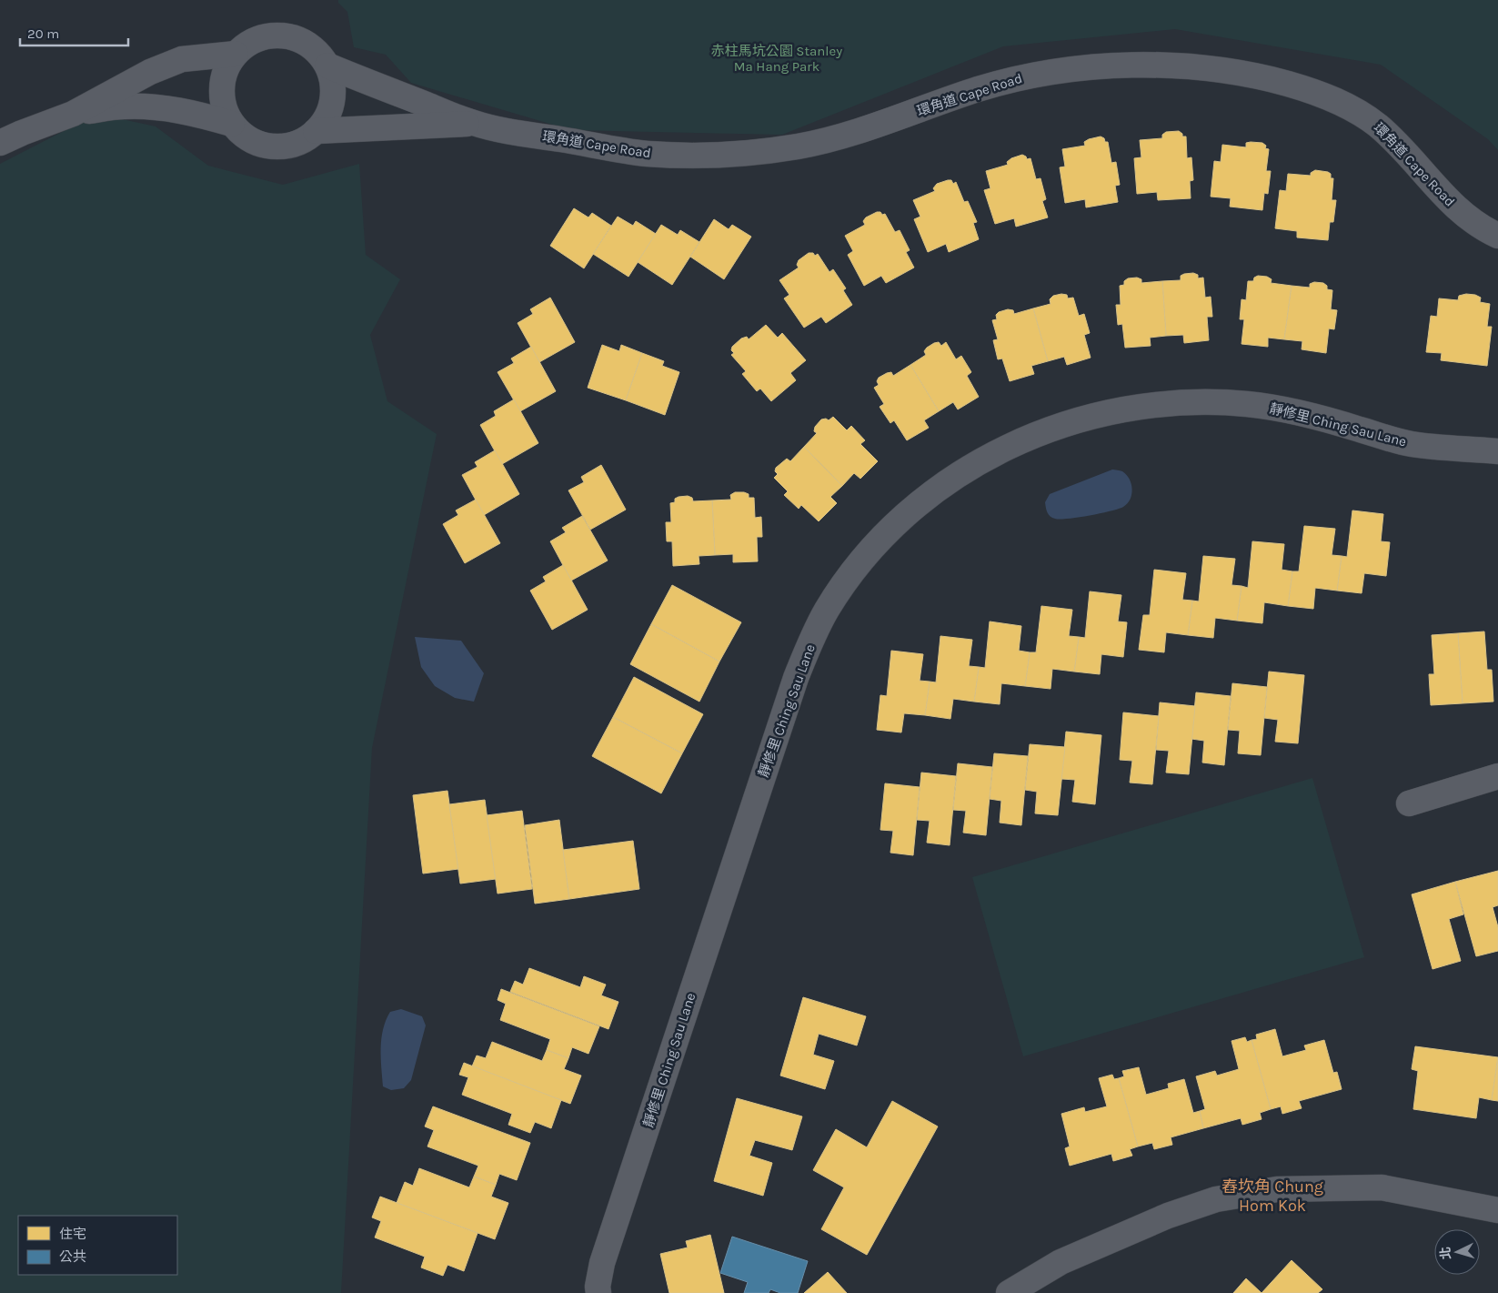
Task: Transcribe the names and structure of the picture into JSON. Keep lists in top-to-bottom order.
{
  "streets": {
    "street": ["環角道 Cape Road", "靜修里 Ching Sau Lane"]
  },
  "districts": ["舂坎角 Chung Hom Kok"],
  "parks": ["赤柱馬坑公園 Stanley Ma Hang Park"],
  "legend": ["住宅", "公共"],
  "scale_bar": "20 m",
  "north": "left"
}
